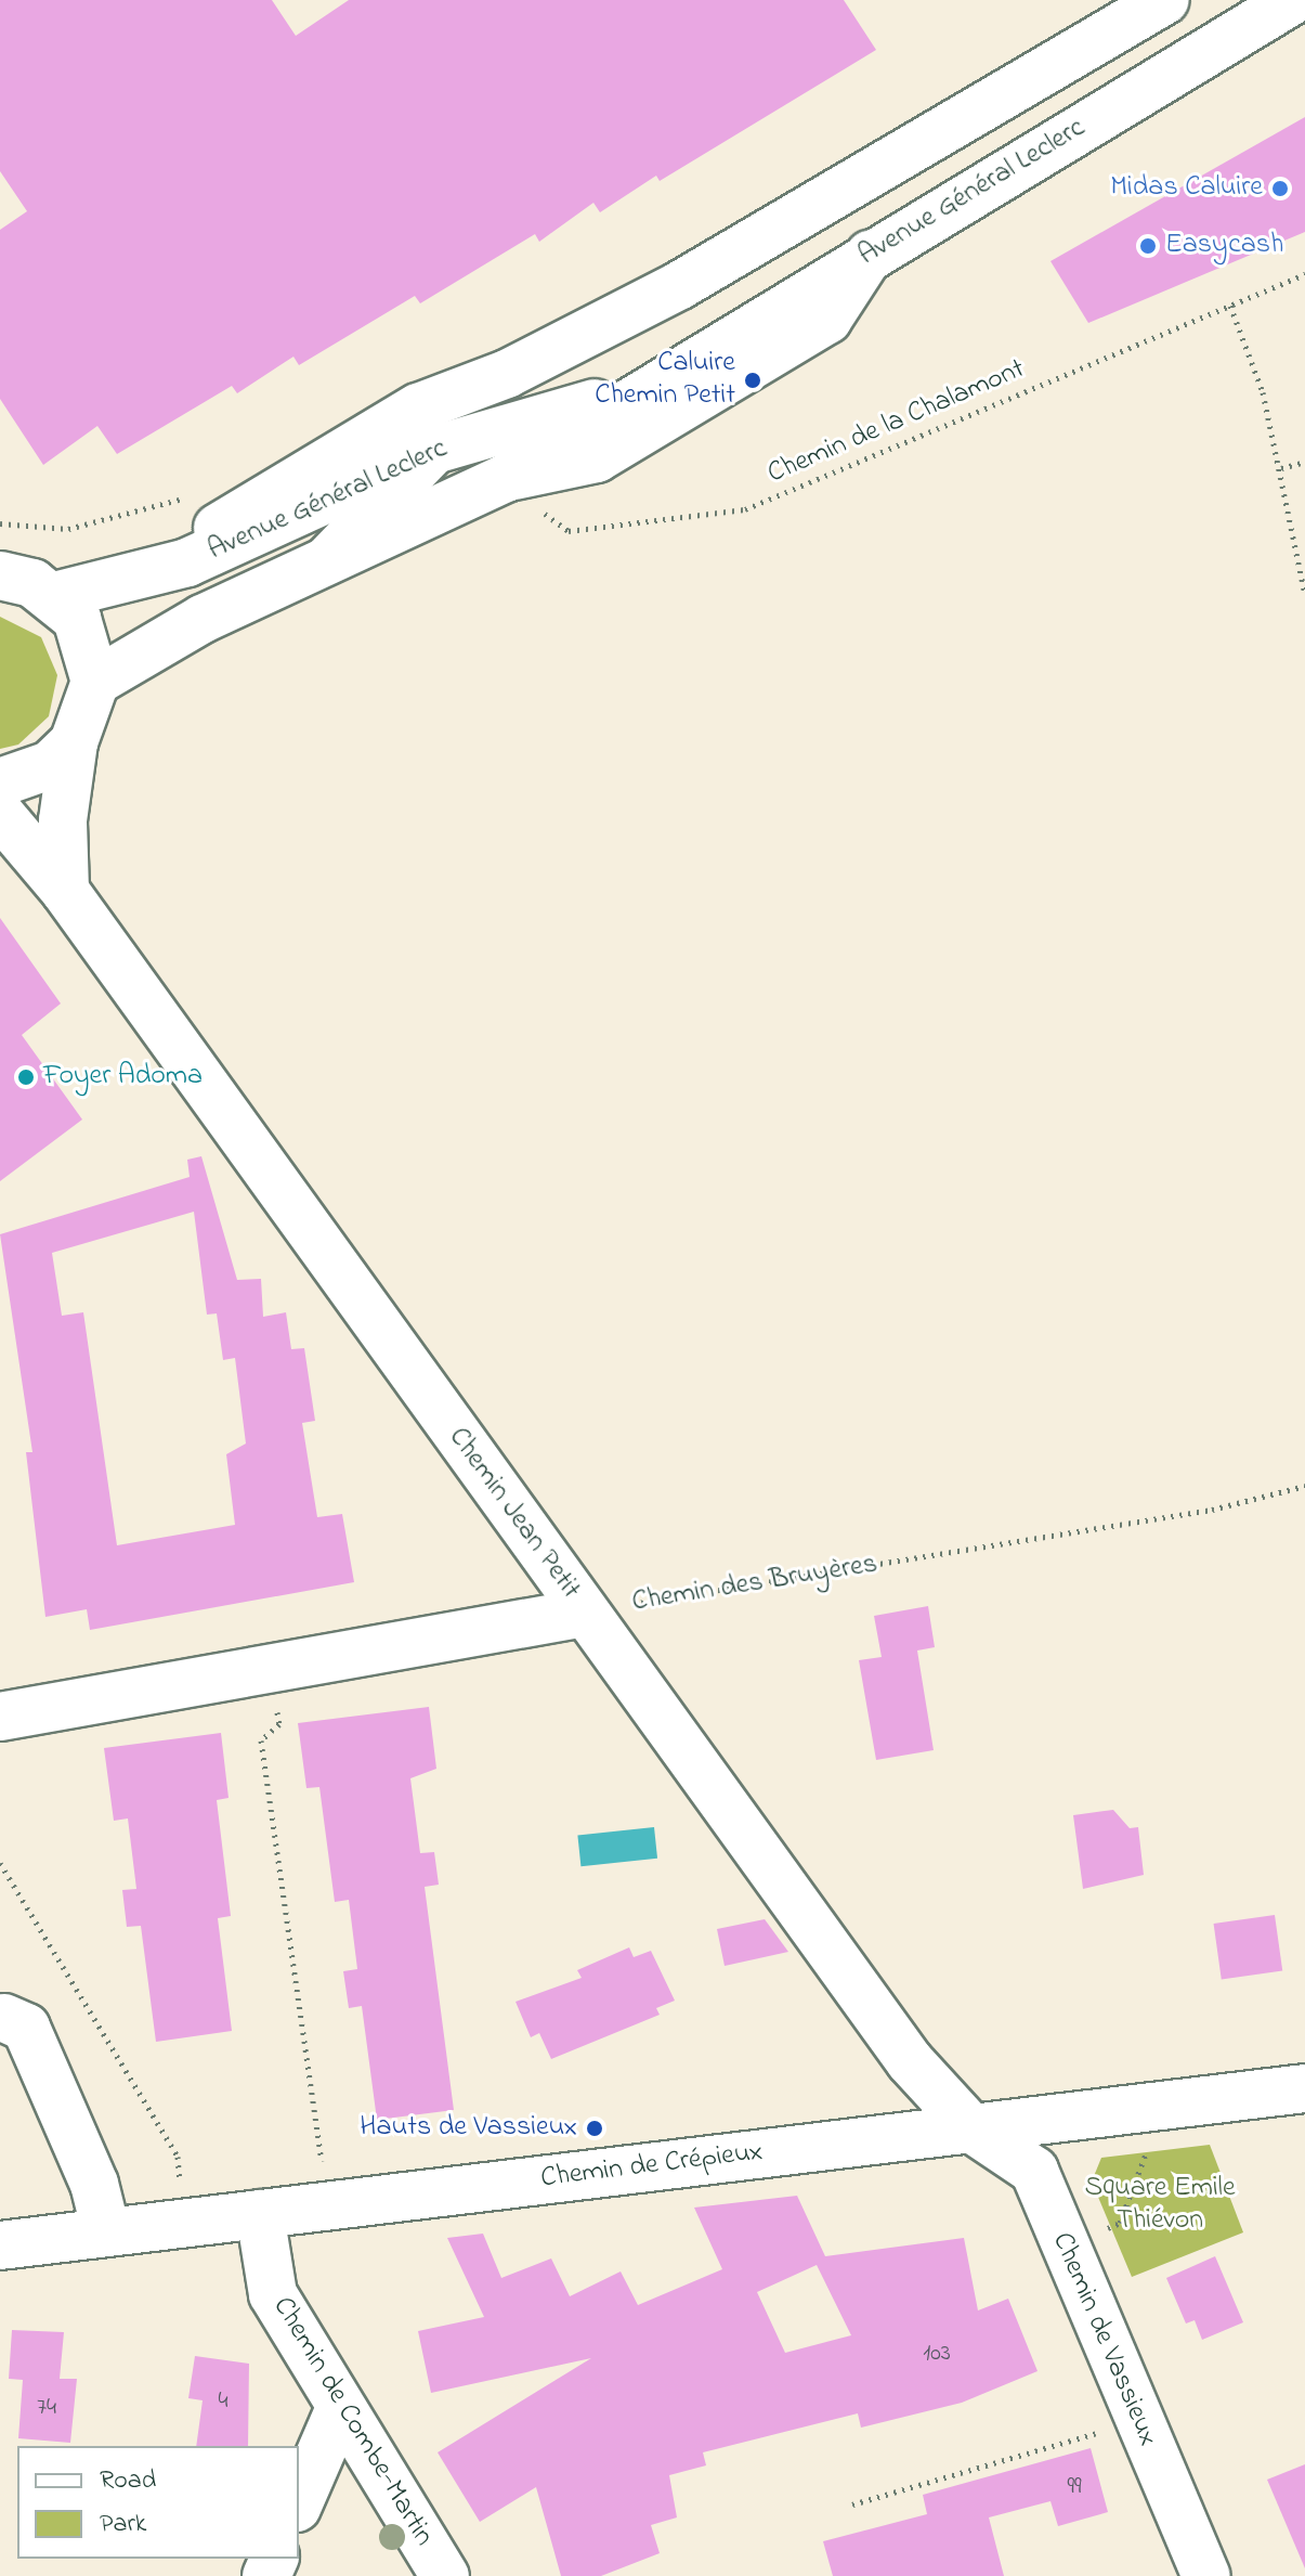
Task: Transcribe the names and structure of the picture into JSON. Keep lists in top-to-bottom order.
{
  "streets": {
    "street": [
      "Avenue Général Leclerc",
      "Chemin Jean Petit",
      "Chemin de Crépieux",
      "Chemin de Vassieux",
      "Chemin de Combe-Martin"
    ],
    "path": ["Chemin de la Chalamont", "Chemin des Bruyères"]
  },
  "crossings": [
    ["Avenue Général Leclerc", "Chemin de la Chalamont"],
    ["Chemin Jean Petit", "Chemin des Bruyères"],
    ["Chemin Jean Petit", "Chemin de Crépieux"],
    ["Chemin Jean Petit", "Chemin de Vassieux"],
    ["Chemin de Crépieux", "Chemin de Vassieux"],
    ["Chemin de Crépieux", "Chemin de Combe-Martin"]
  ],
  "parks": ["Square Emile Thiévon"],
  "places": [
    "Midas Caluire",
    "Easycash",
    "Caluire Chemin Petit",
    "Foyer Adoma",
    "Hauts de Vassieux"
  ],
  "house_numbers": [
    "103",
    "4",
    "74",
    "99"
  ],
  "legend": ["Road", "Park"]
}
